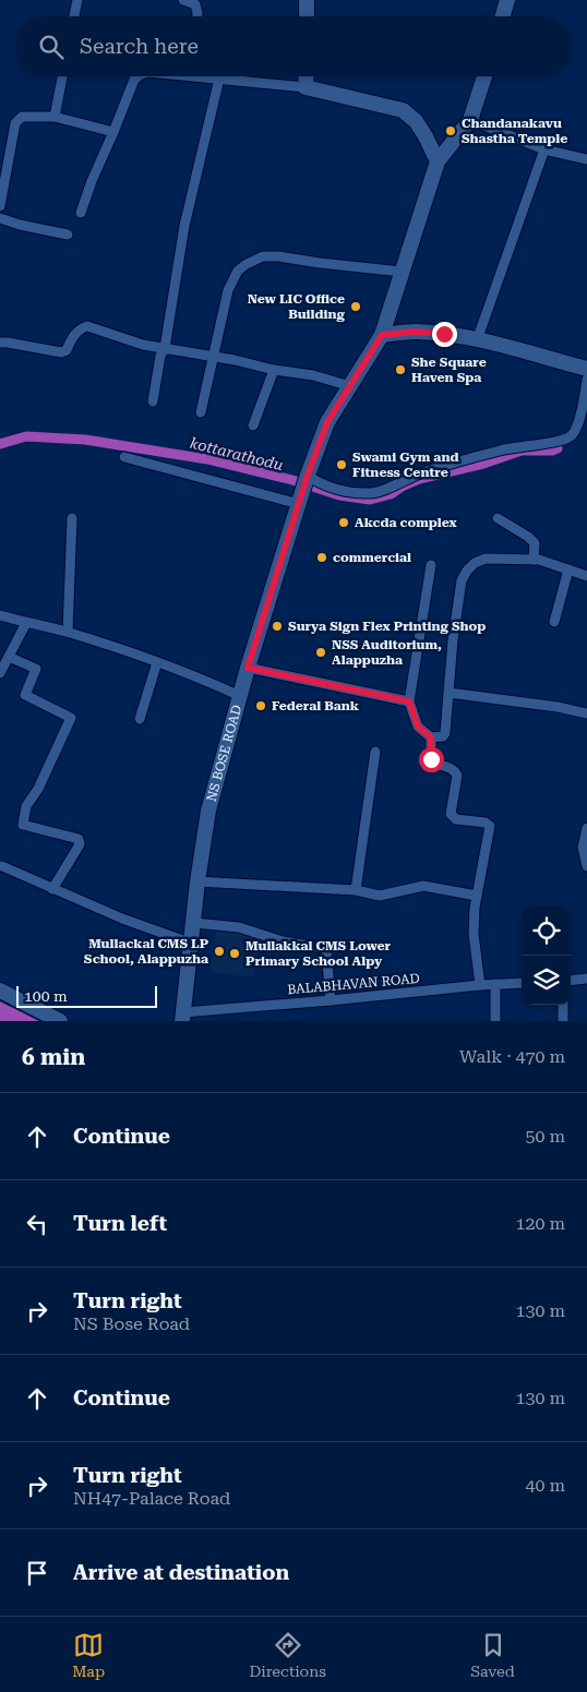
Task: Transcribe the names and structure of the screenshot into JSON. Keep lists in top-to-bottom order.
{
  "streets": {
    "main road": ["NS BOSE ROAD"],
    "street": ["BALABHAVAN ROAD"]
  },
  "crossings": [
    ["NS BOSE ROAD", "BALABHAVAN ROAD"]
  ],
  "water": ["kottarathodu"],
  "places": [
    "Chandanakavu Shastha Temple",
    "New LIC Office Building",
    "She Square Haven Spa",
    "Swami Gym and Fitness Centre",
    "Akcda complex",
    "commercial",
    "Surya Sign Flex Printing Shop",
    "NSS Auditorium, Alappuzha",
    "Federal Bank",
    "Mullackal CMS LP School, Alappuzha",
    "Mullakkal CMS Lower Primary School Alpy"
  ],
  "scale_bar": "100 m",
  "page": {
    "search": "Search here",
    "scale": "100 m",
    "heading": ["6 min", "Walk · 470 m"],
    "list": [
      ["Continue", "50 m"],
      ["Turn left", "120 m"],
      ["Turn right", "NS Bose Road", "130 m"],
      ["Continue", "130 m"],
      ["Turn right", "NH47-Palace Road", "40 m"],
      "Arrive at destination"
    ],
    "nav": ["Map", "Directions", "Saved"]
  }
}
